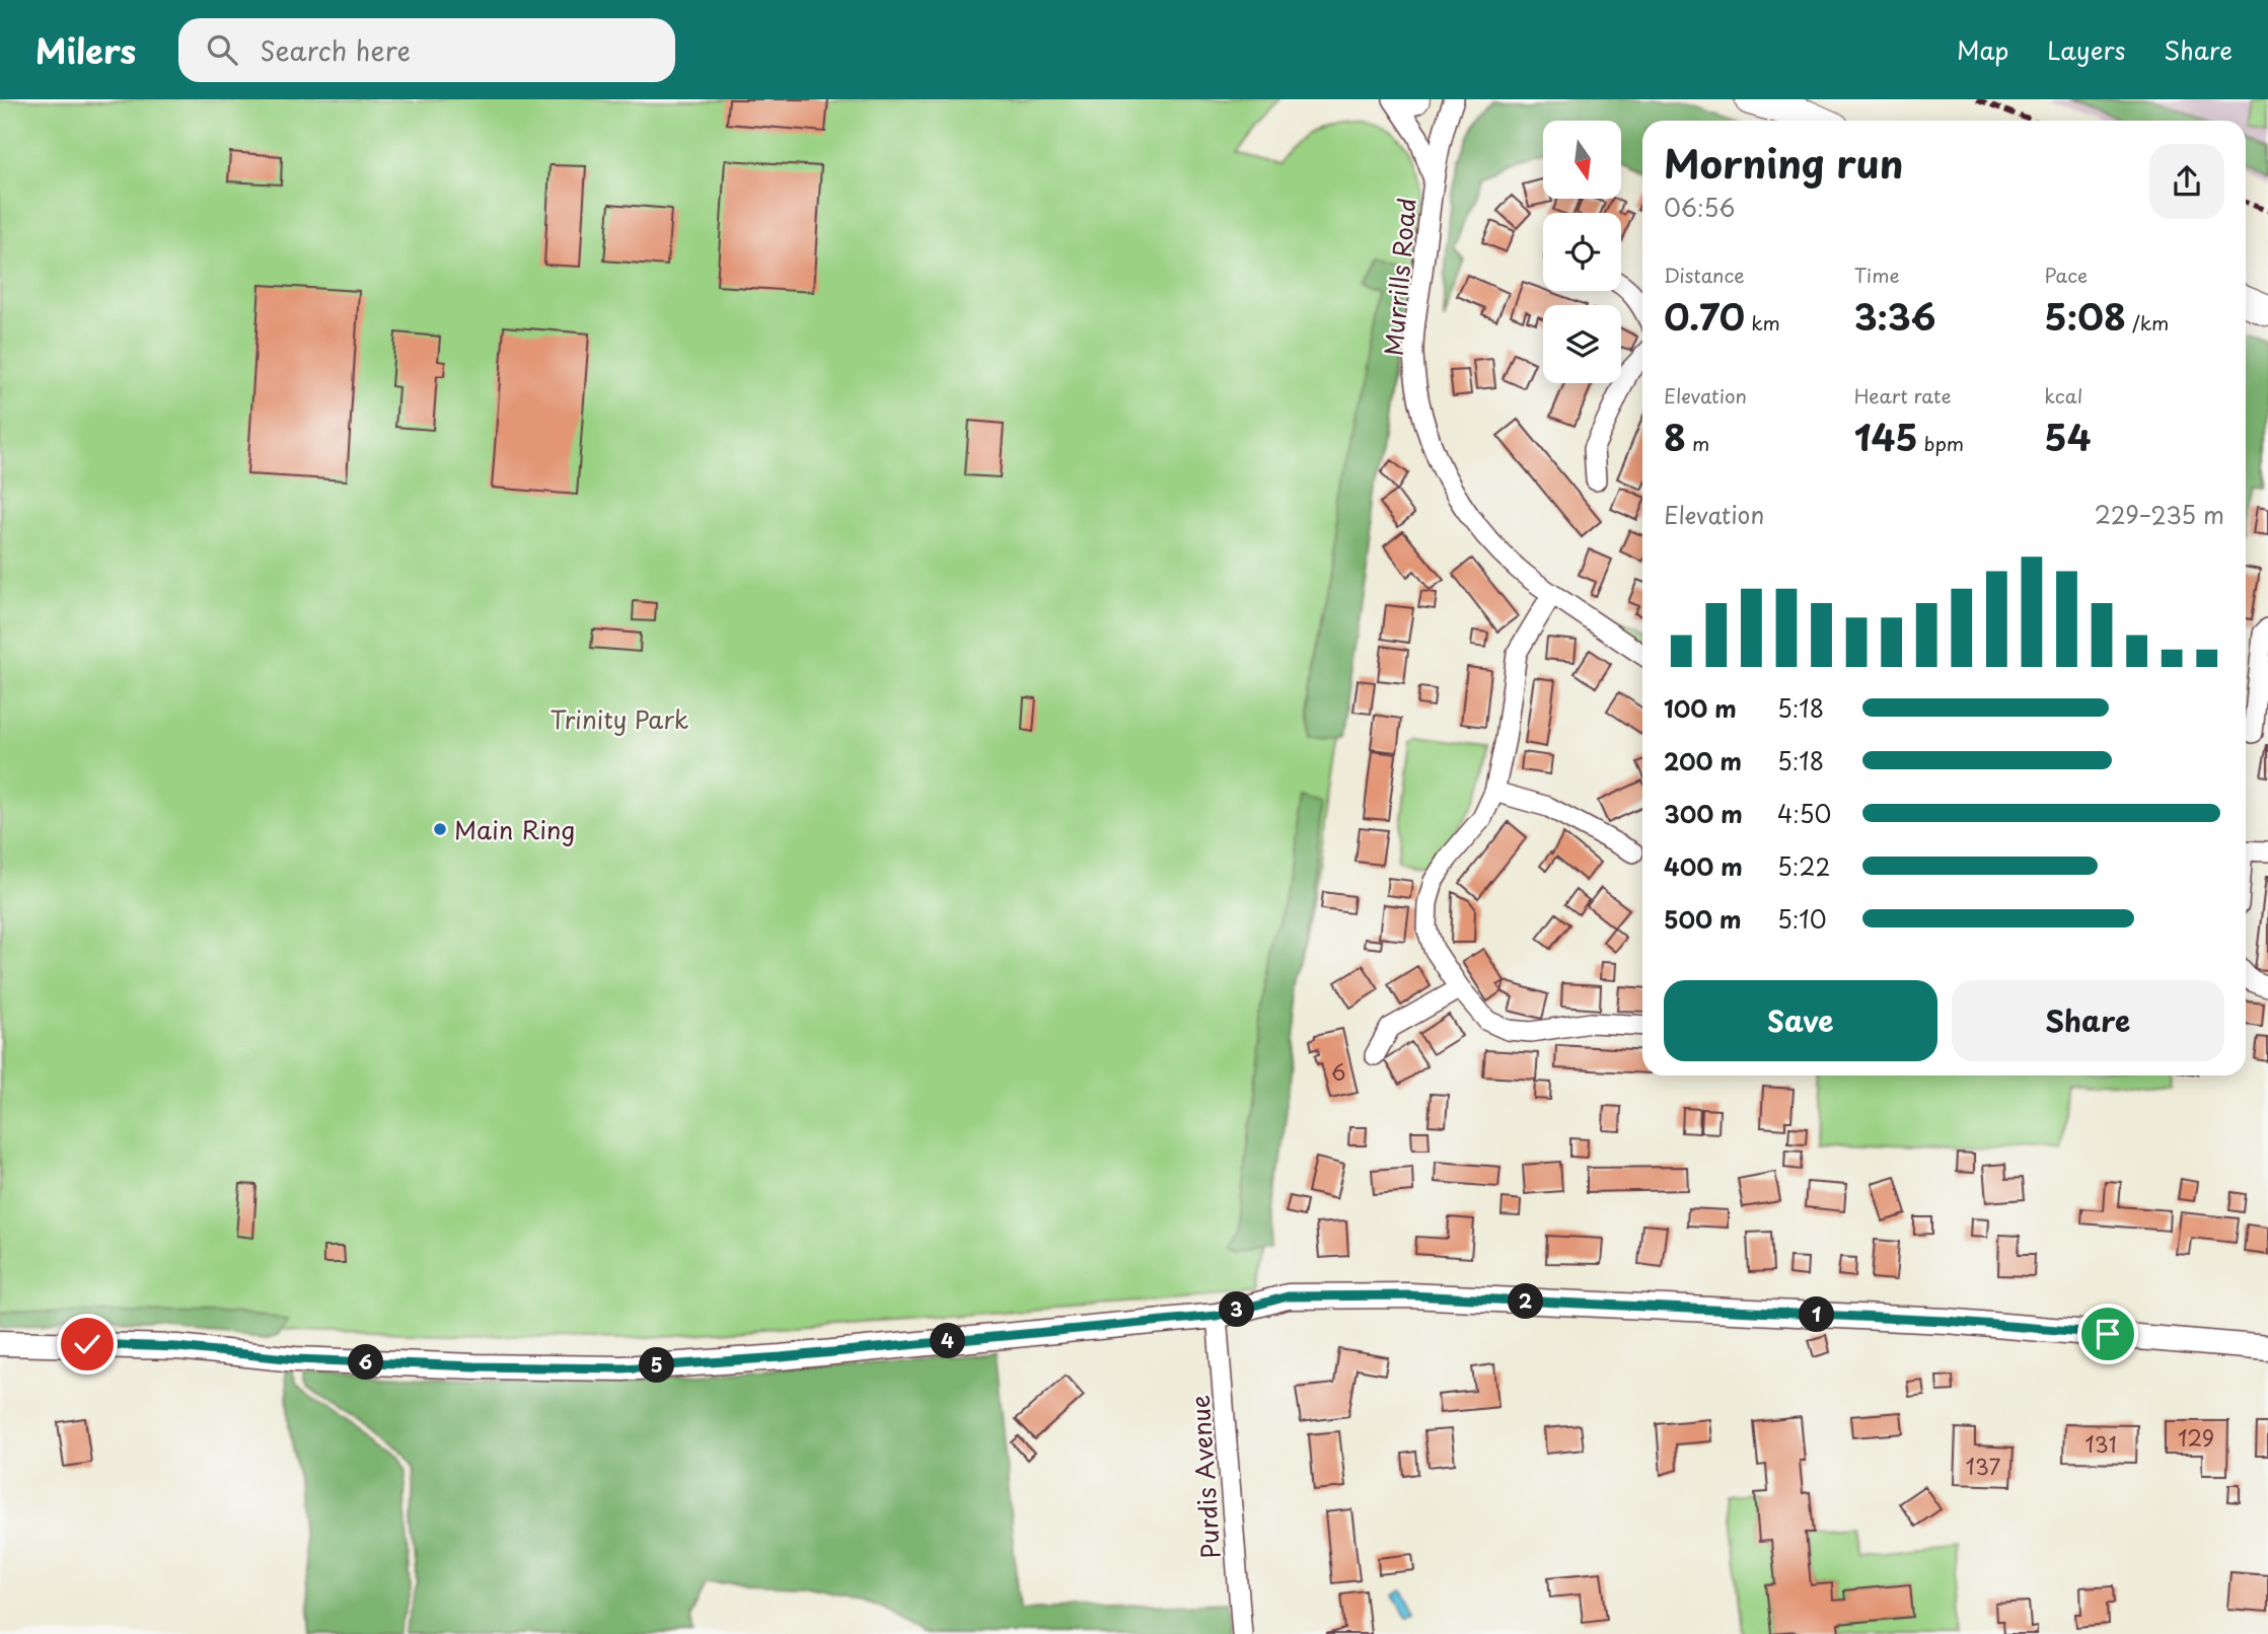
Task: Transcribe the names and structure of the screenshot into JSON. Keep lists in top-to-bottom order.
{
  "streets": {
    "street": ["Murrills Road", "Purdis Avenue"]
  },
  "parks": ["Trinity Park"],
  "places": ["Main Ring"],
  "house_numbers": [
    "6",
    "129",
    "131",
    "137"
  ],
  "north": "bottom",
  "page": {
    "header": "Milers",
    "search": "Search here",
    "nav": ["Map", "Layers", "Share"],
    "heading": ["Morning run", "06:56"],
    "stats": [
      ["Distance", "0.70 km"],
      ["Time", "3:36"],
      ["Pace", "5:08 /km"],
      ["Elevation", "8 m"],
      ["Heart rate", "145 bpm"],
      ["kcal", "54"]
    ],
    "chart": ["Elevation", "229–235 m"],
    "list": [
      {
        "name": "100 m",
        "note": "5:18"
      },
      {
        "name": "200 m",
        "note": "5:18"
      },
      {
        "name": "300 m",
        "note": "4:50"
      },
      {
        "name": "400 m",
        "note": "5:22"
      },
      {
        "name": "500 m",
        "note": "5:10"
      }
    ],
    "buttons": ["Save", "Share"],
    "pins": [
      "2",
      "3",
      "1",
      "4",
      "6",
      "5"
    ]
  }
}
